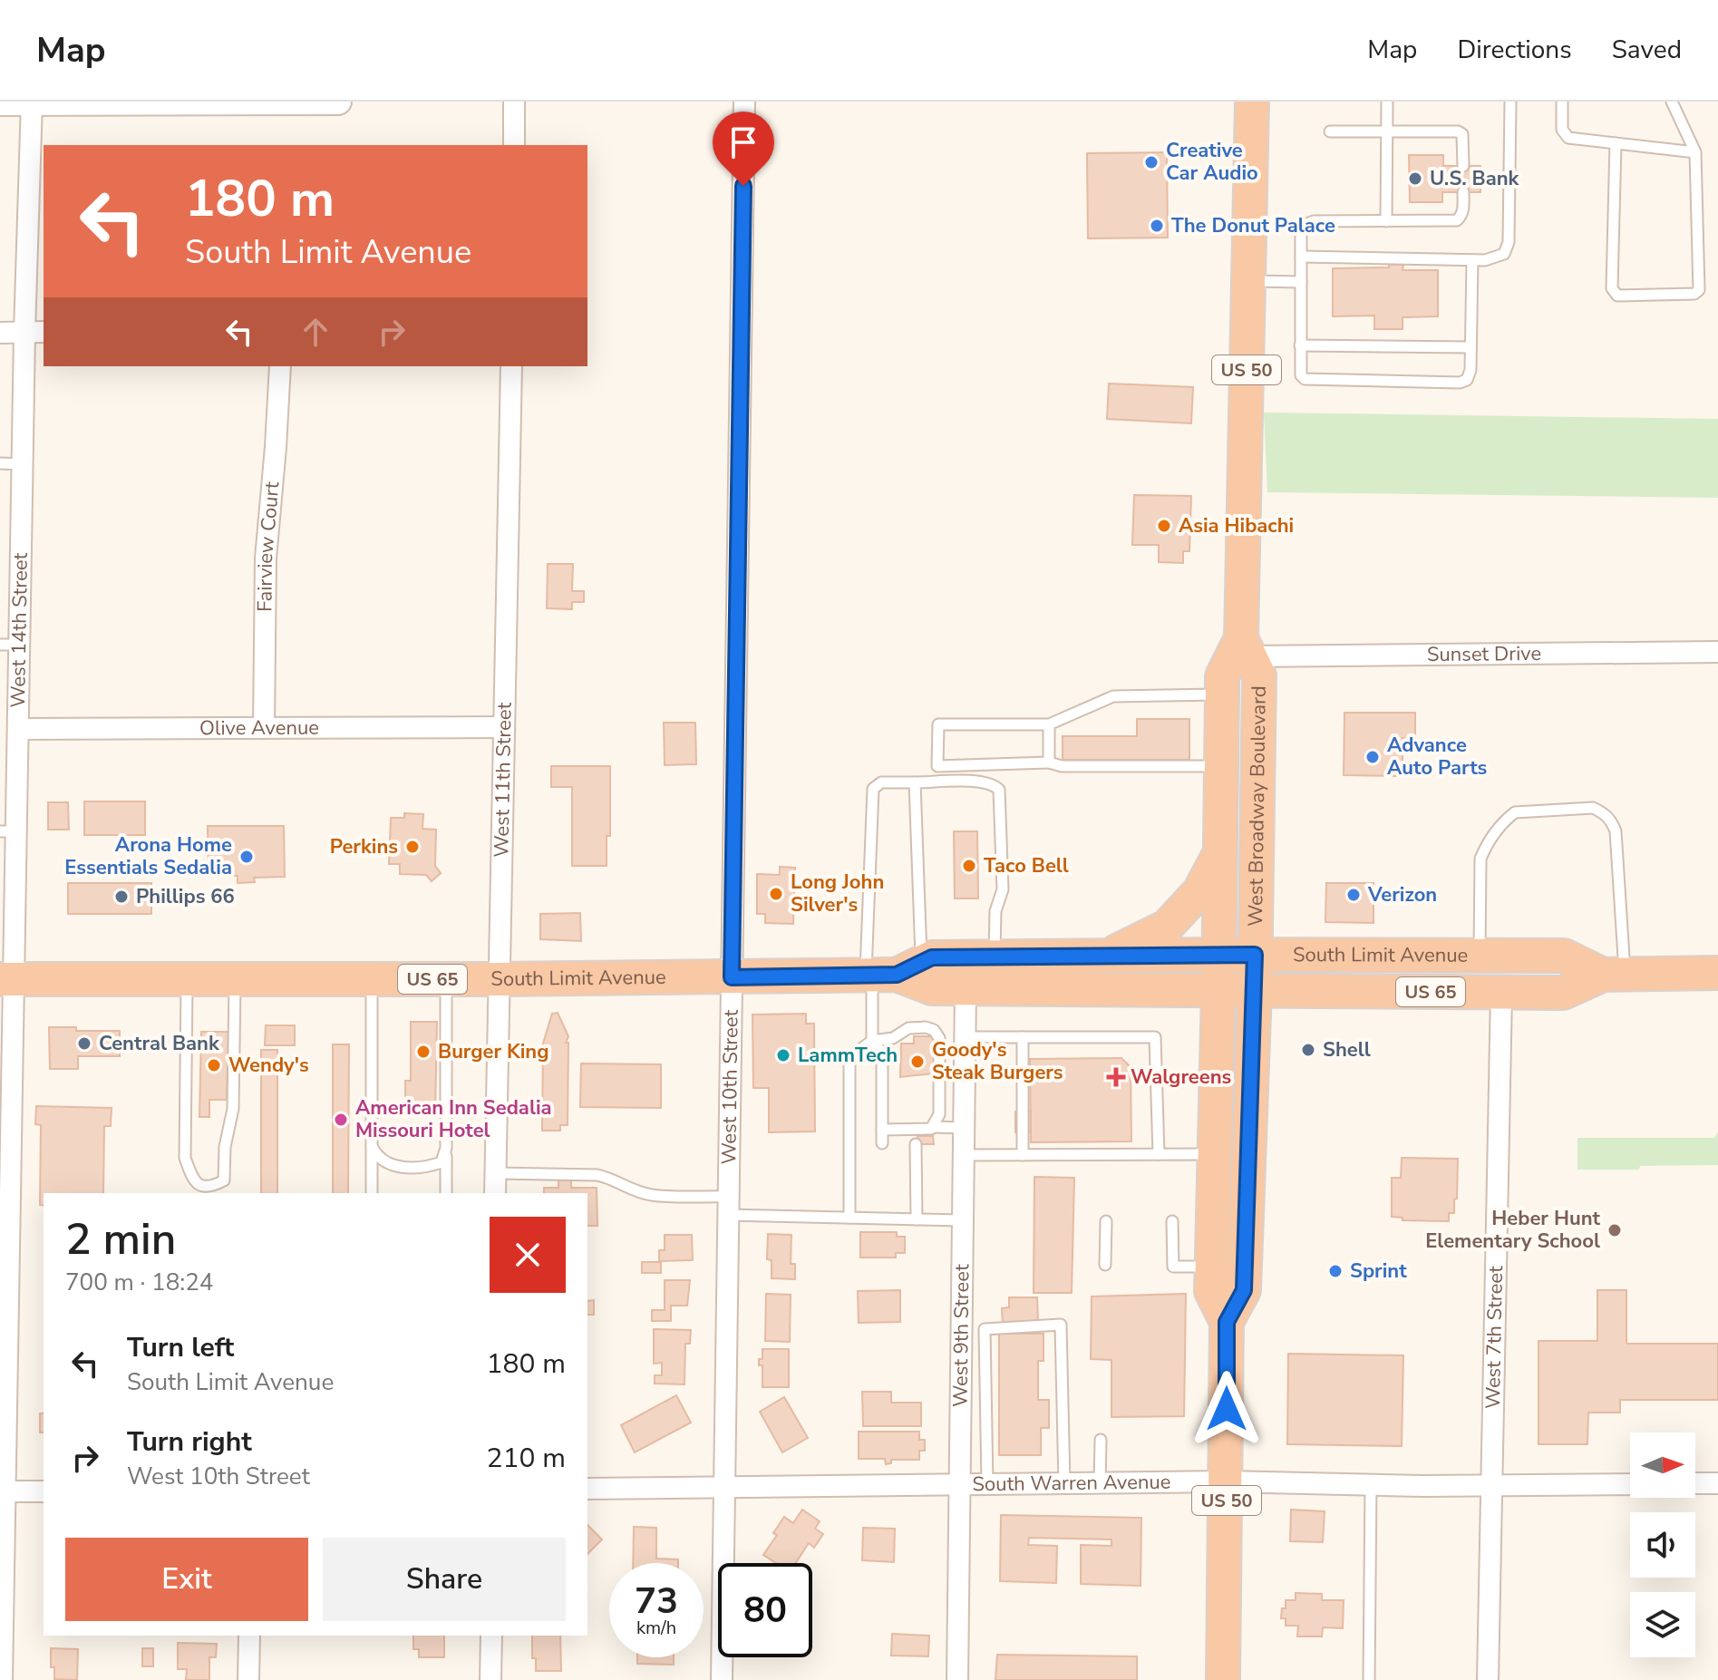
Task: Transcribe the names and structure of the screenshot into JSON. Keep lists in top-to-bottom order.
{
  "streets": {
    "highway": [
      "US 50",
      "West Broadway Boulevard",
      "South Limit Avenue",
      "US 65"
    ],
    "street": [
      "Fairview Court",
      "West 14th Street",
      "Sunset Drive",
      "Olive Avenue",
      "West 11th Street",
      "West 10th Street",
      "West 9th Street",
      "West 7th Street",
      "South Warren Avenue"
    ]
  },
  "crossings": [
    ["Fairview Court", "Olive Avenue"],
    ["West 14th Street", "Olive Avenue"],
    ["West 14th Street", "South Limit Avenue"],
    ["Sunset Drive", "West Broadway Boulevard"],
    ["Olive Avenue", "West 11th Street"],
    ["West 11th Street", "South Limit Avenue"],
    ["West Broadway Boulevard", "South Limit Avenue"],
    ["West Broadway Boulevard", "South Warren Avenue"],
    ["South Limit Avenue", "West 10th Street"],
    ["South Limit Avenue", "West 9th Street"],
    ["South Limit Avenue", "West 7th Street"],
    ["West 10th Street", "South Warren Avenue"],
    ["West 9th Street", "South Warren Avenue"],
    ["West 7th Street", "South Warren Avenue"]
  ],
  "places": {
    "other": [
      "Creative Car Audio",
      "U.S. Bank",
      "The Donut Palace",
      "Asia Hibachi",
      "Advance Auto Parts",
      "Perkins",
      "Arona Home Essentials Sedalia",
      "Taco Bell",
      "Long John Silver's",
      "Verizon",
      "Phillips 66",
      "Central Bank",
      "Shell",
      "Burger King",
      "LammTech",
      "Goody's Steak Burgers",
      "Wendy's",
      "American Inn Sedalia Missouri Hotel",
      "Heber Hunt Elementary School",
      "Sprint"
    ],
    "health": ["Walgreens"]
  },
  "north": "right",
  "page": {
    "header": "Map",
    "nav": ["Map", "Directions", "Saved"],
    "turn": ["180 m", "South Limit Avenue"],
    "heading": ["2 min", "700 m · 18:24"],
    "list": [
      {
        "name": "Turn left",
        "note": "South Limit Avenue",
        "value": "180 m"
      },
      {
        "name": "Turn right",
        "note": "West 10th Street",
        "value": "210 m"
      }
    ],
    "buttons": ["Exit", "Share"],
    "speed": "73 km/h",
    "limit": "80"
  }
}
